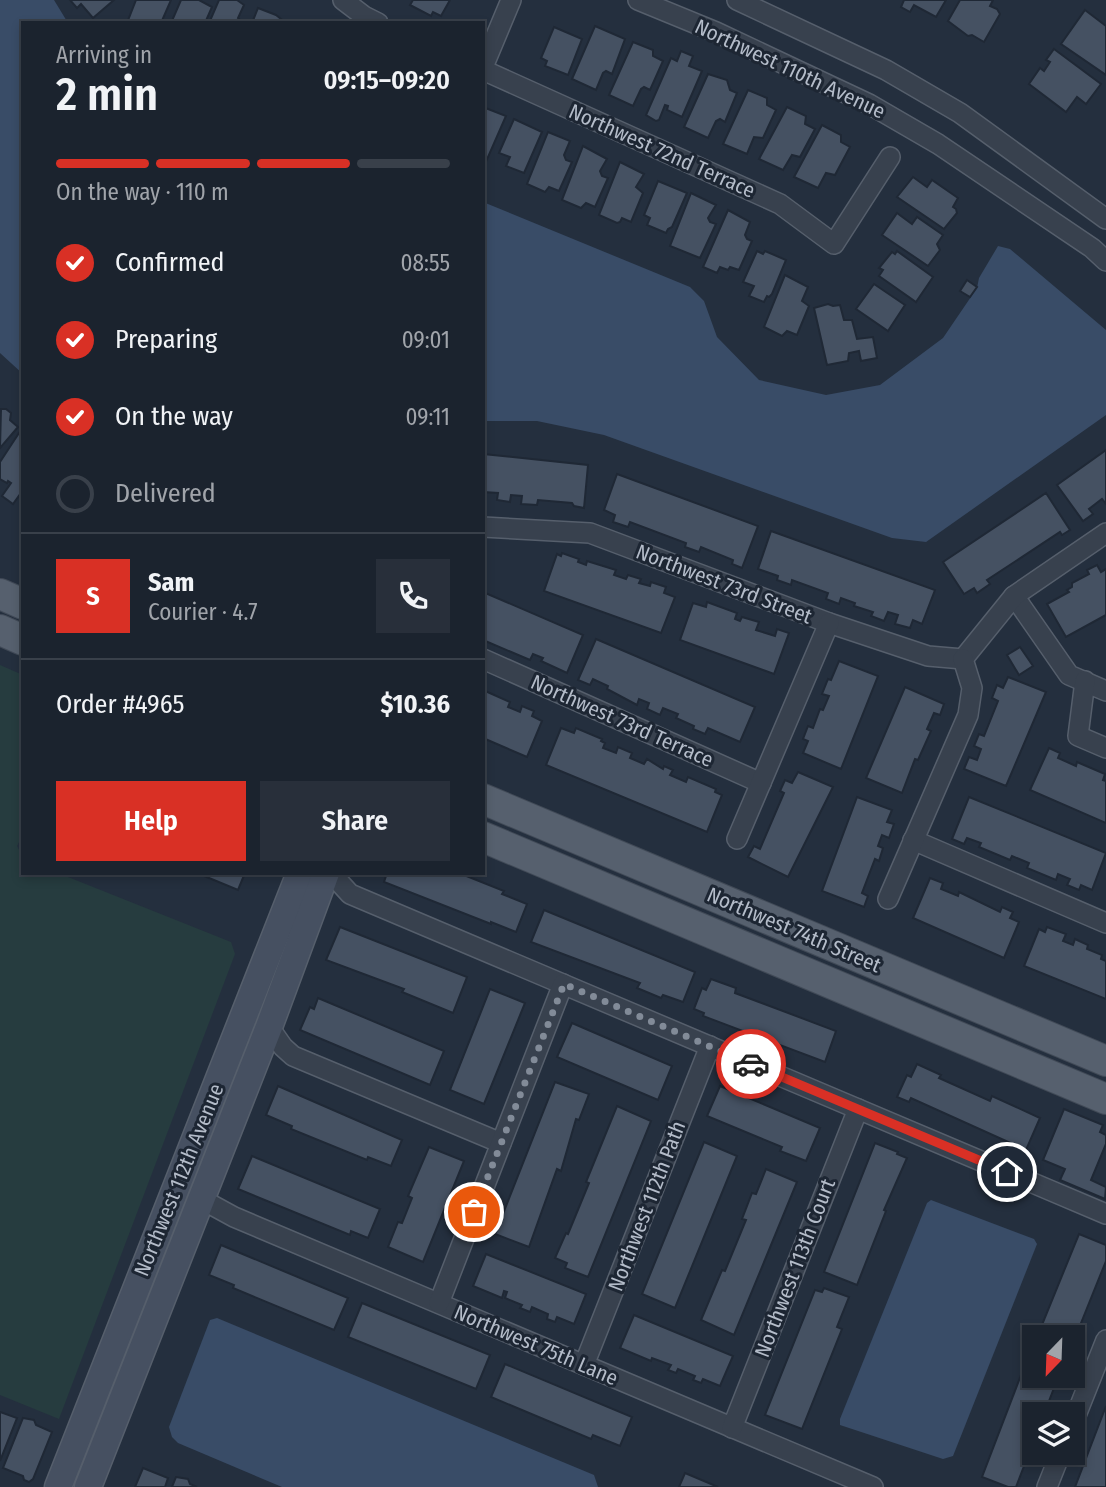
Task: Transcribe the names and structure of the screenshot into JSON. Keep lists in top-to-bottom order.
{
  "streets": {
    "main road": ["Northwest 74th Street"],
    "street": [
      "Northwest 110th Avenue",
      "Northwest 72nd Terrace",
      "Northwest 73rd Street",
      "Northwest 73rd Terrace",
      "Northwest 112th Avenue",
      "Northwest 112th Path",
      "Northwest 113th Court",
      "Northwest 75th Lane"
    ]
  },
  "crossings": [
    ["Northwest 112th Avenue", "Northwest 75th Lane"],
    ["Northwest 112th Path", "Northwest 75th Lane"],
    ["Northwest 113th Court", "Northwest 75th Lane"]
  ],
  "north": "bottom left",
  "page": {
    "heading": ["2 min", "Arriving in", "09:15–09:20"],
    "panel": [
      "Sam",
      "Courier · 4.7",
      "Order #4965",
      "$10.36"
    ],
    "bar": "On the way · 110 m",
    "list": [
      ["Confirmed", "08:55"],
      ["Preparing", "09:01"],
      ["On the way", "09:11"],
      "Delivered"
    ],
    "round": "S",
    "buttons": ["Help", "Share"]
  }
}
